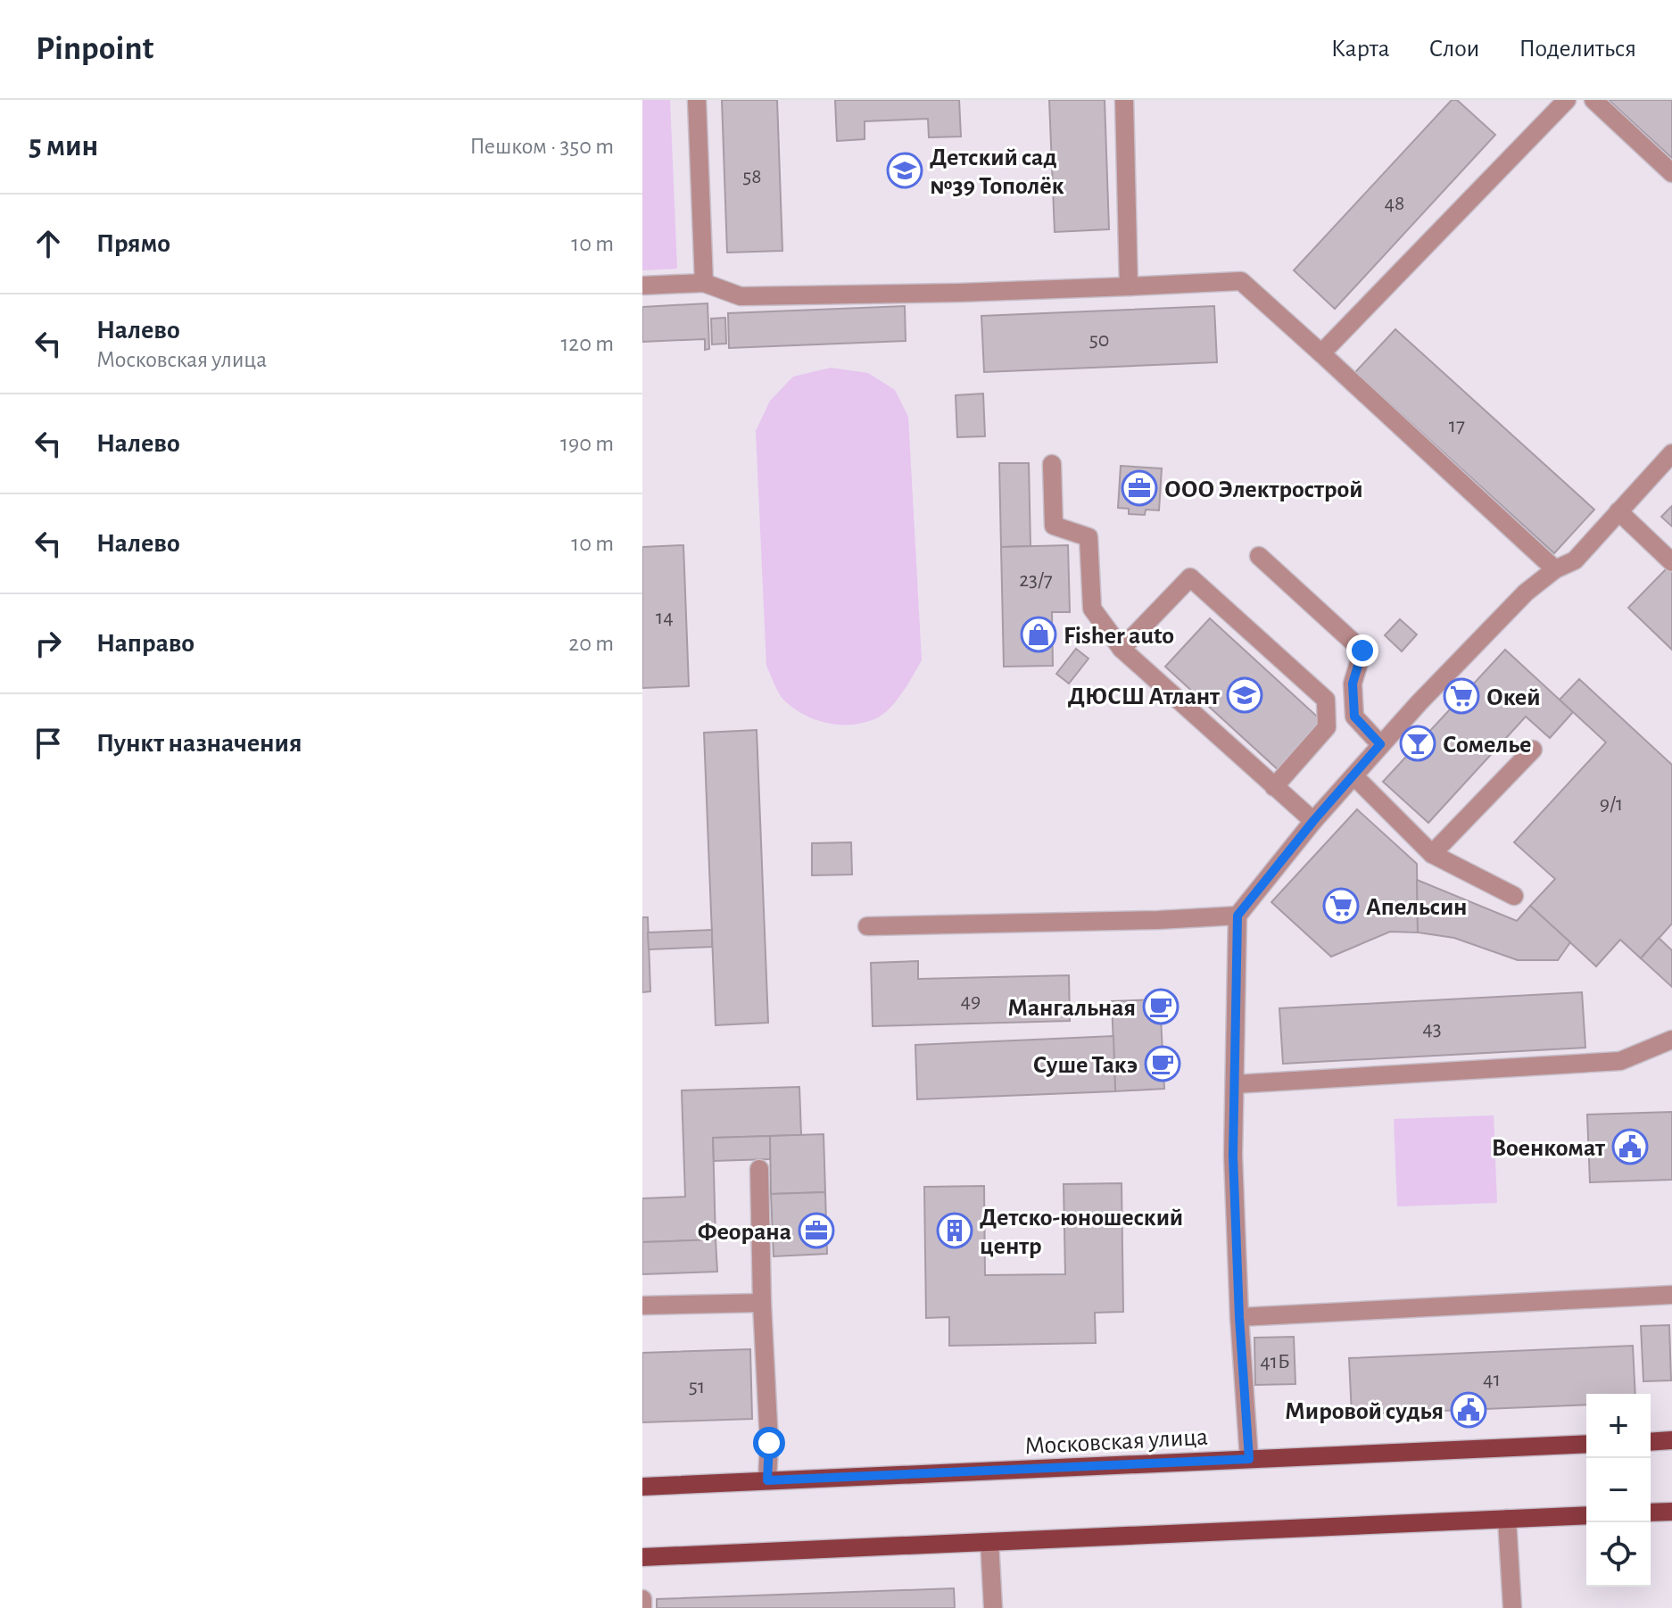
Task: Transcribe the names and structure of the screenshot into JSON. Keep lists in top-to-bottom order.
{
  "streets": {
    "main road": ["Московская улица"]
  },
  "places": {
    "school or university": ["Детский сад №39 Тополёк", "ДЮСШ Атлант"],
    "office": ["ООО Электрострой", "Феорана"],
    "shop": ["Fisher auto"],
    "supermarket": ["Окей", "Апельсин"],
    "bar": ["Сомелье"],
    "cafe": ["Мангальная", "Суше Такэ"],
    "public building": ["Военкомат", "Мировой судья"],
    "building": ["Детско-юношеский центр"]
  },
  "house_numbers": [
    "58",
    "48",
    "50",
    "17",
    "23/7",
    "14",
    "9/1",
    "49",
    "43",
    "41Б",
    "41",
    "51"
  ],
  "page": {
    "header": "Pinpoint",
    "nav": ["Карта", "Слои", "Поделиться"],
    "heading": ["5 мин", "Пешком · 350 m"],
    "list": [
      ["Прямо", "10 m"],
      ["Налево", "Московская улица", "120 m"],
      ["Налево", "190 m"],
      ["Налево", "10 m"],
      ["Направо", "20 m"],
      "Пункт назначения"
    ],
    "map_buttons": ["+", "−"]
  }
}
